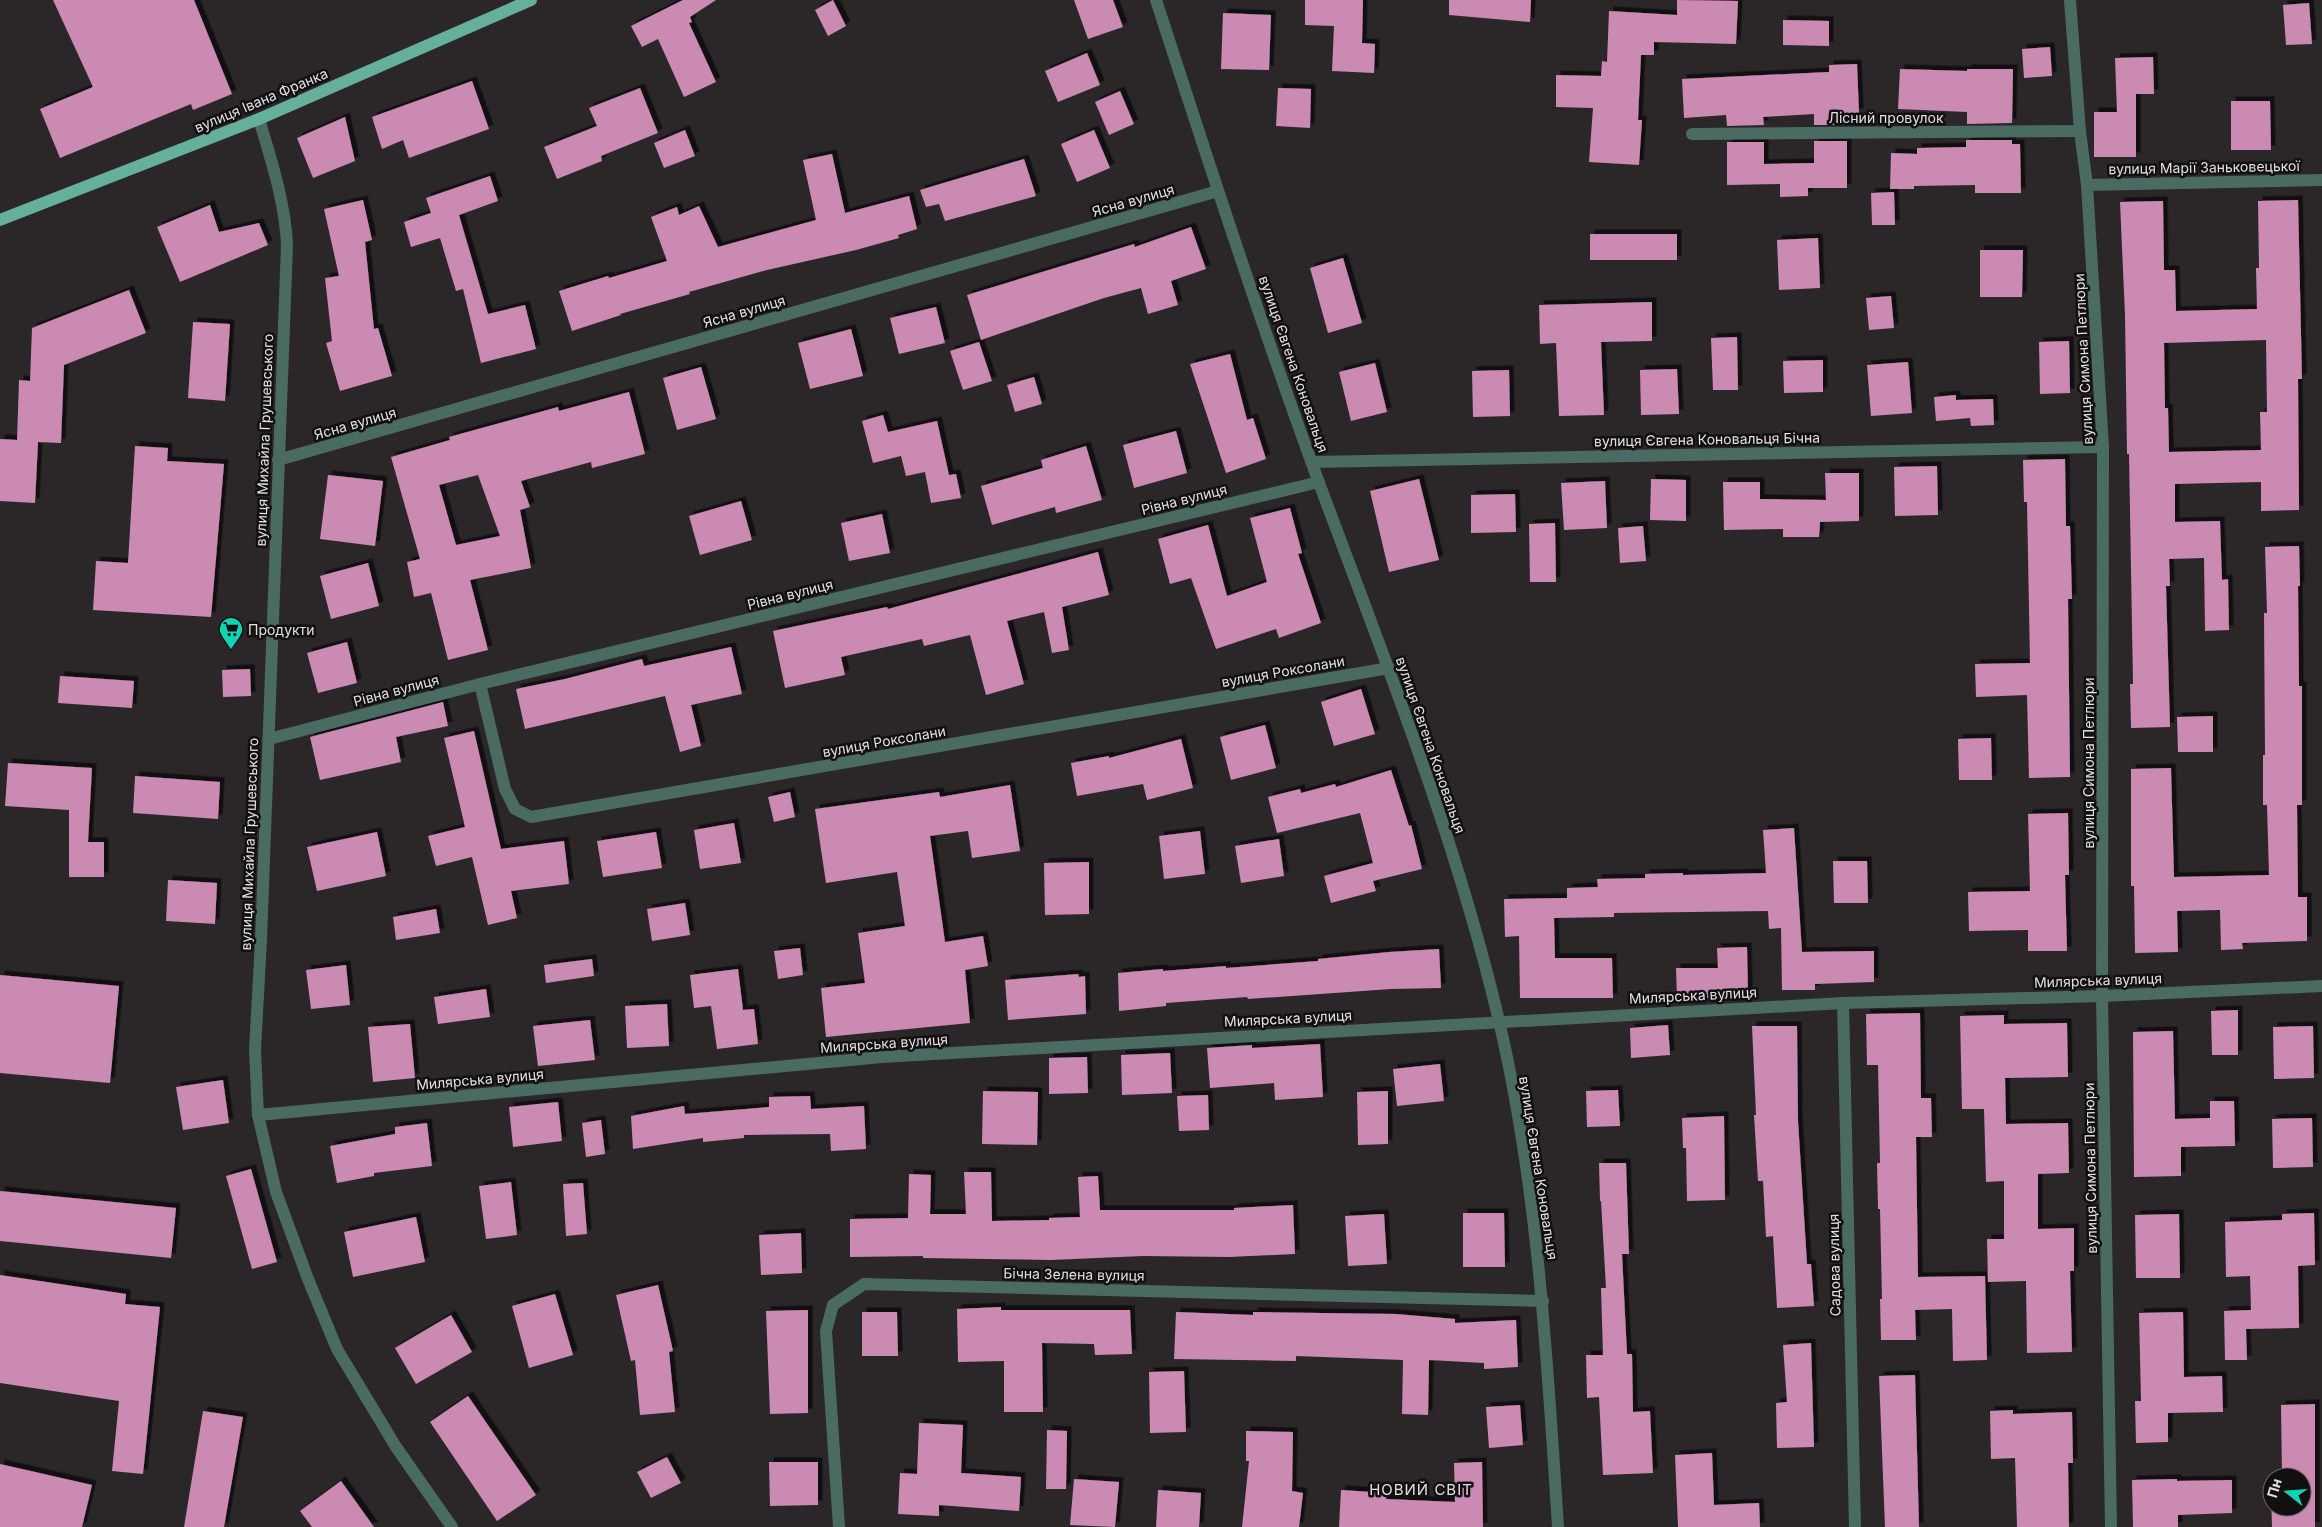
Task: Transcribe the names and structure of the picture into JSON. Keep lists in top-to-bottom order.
{
  "streets": {
    "main road": ["вулиця Івана Франка"],
    "street": [
      "Лісний провулок",
      "вулиця Марії Заньковецької",
      "Ясна вулиця",
      "вулиця Симона Петлюри",
      "вулиця Євгена Коновальця",
      "вулиця Євгена Коновальця Бічна",
      "вулиця Михайла Грушевського",
      "Рівна вулиця",
      "вулиця Роксолани",
      "Милярська вулиця",
      "Садова вулиця",
      "Бічна Зелена вулиця"
    ]
  },
  "crossings": [
    ["вулиця Івана Франка", "вулиця Михайла Грушевського"],
    ["Лісний провулок", "вулиця Симона Петлюри"],
    ["вулиця Марії Заньковецької", "вулиця Симона Петлюри"],
    ["Ясна вулиця", "вулиця Євгена Коновальця"],
    ["Ясна вулиця", "вулиця Михайла Грушевського"],
    ["вулиця Симона Петлюри", "вулиця Євгена Коновальця Бічна"],
    ["вулиця Симона Петлюри", "Милярська вулиця"],
    ["вулиця Євгена Коновальця", "вулиця Євгена Коновальця Бічна"],
    ["вулиця Євгена Коновальця", "Рівна вулиця"],
    ["вулиця Євгена Коновальця", "вулиця Роксолани"],
    ["вулиця Євгена Коновальця", "Милярська вулиця"],
    ["вулиця Євгена Коновальця", "Бічна Зелена вулиця"],
    ["вулиця Михайла Грушевського", "Рівна вулиця"],
    ["вулиця Михайла Грушевського", "Милярська вулиця"],
    ["Рівна вулиця", "вулиця Роксолани"],
    ["Милярська вулиця", "Садова вулиця"]
  ],
  "districts": ["НОВИЙ СВІТ"],
  "places": {
    "supermarket": ["Продукти"]
  },
  "north": "left"
}
